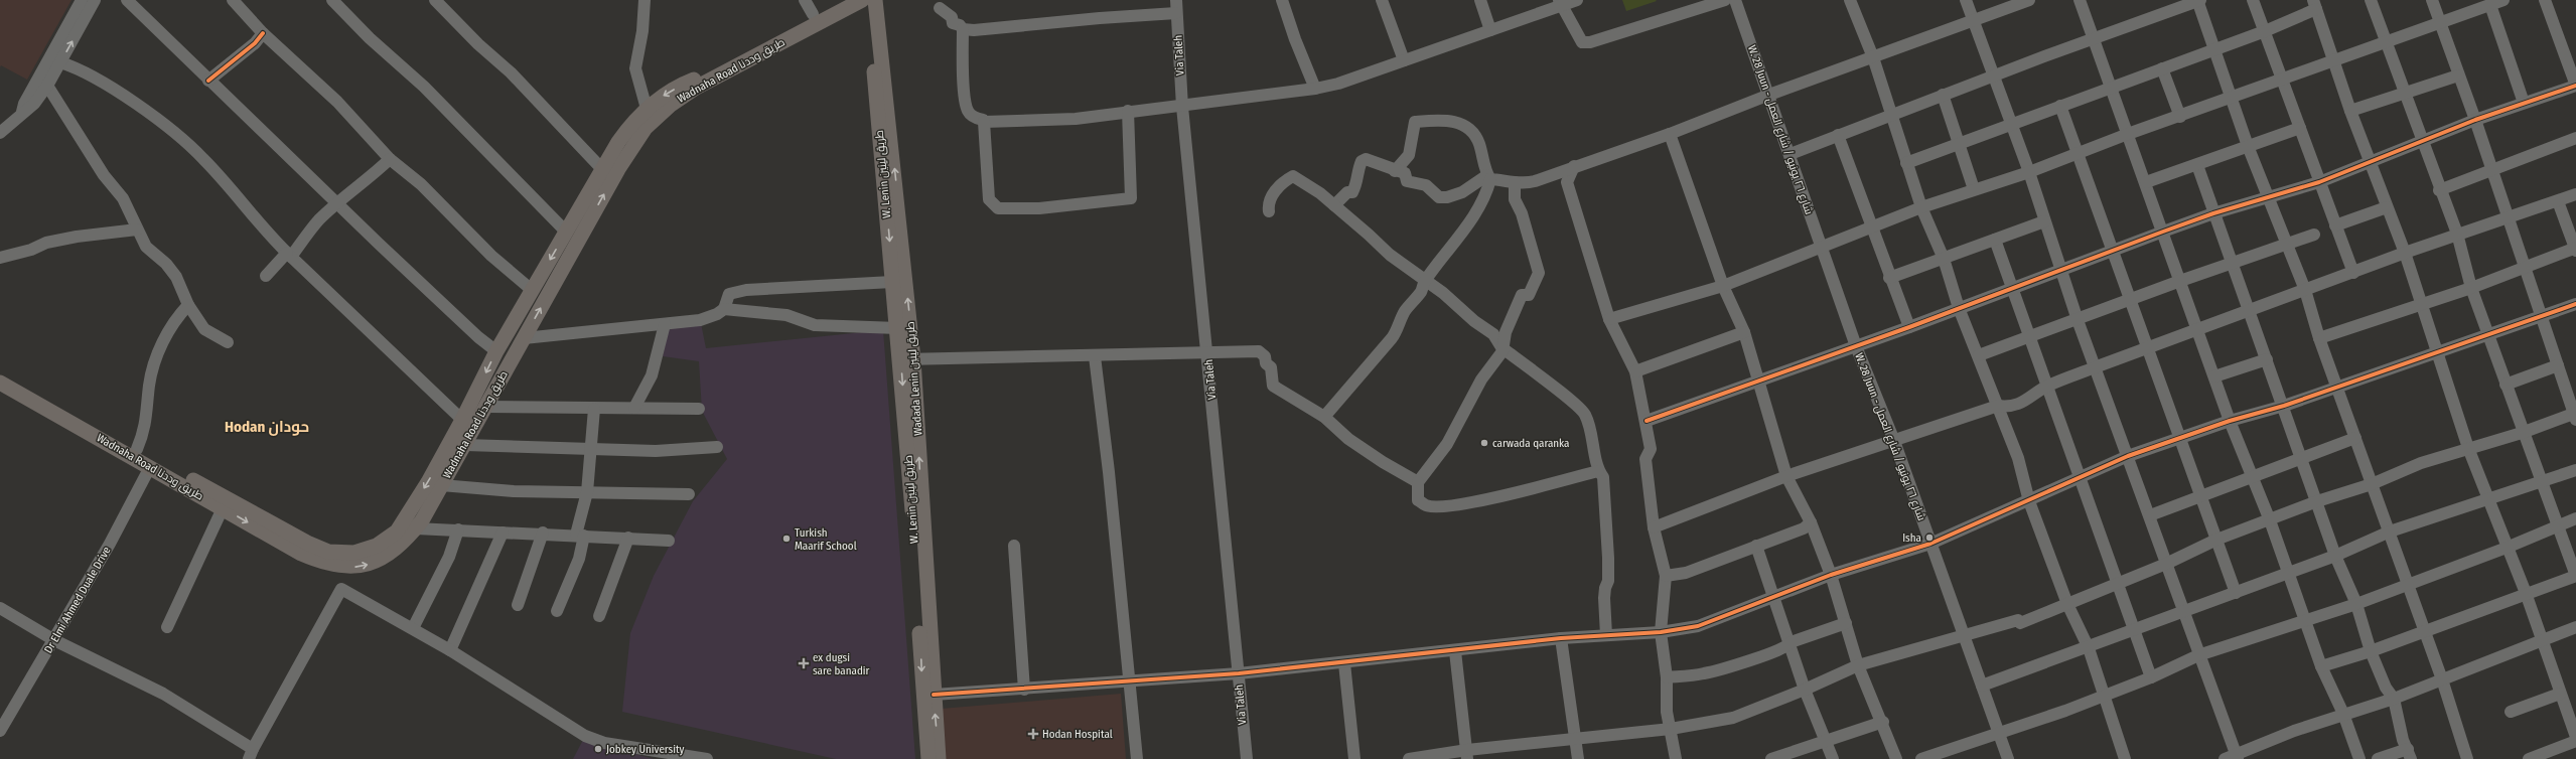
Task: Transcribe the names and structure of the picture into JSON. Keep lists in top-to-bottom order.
{
  "streets": {
    "main road": ["Wadnaha Road طريق وددنا", "W. Lenin طريق لينين", "Wadada Lenin طريق لينين"],
    "street": ["Via Taleh", "W. 28 Juun - شارع ٢٦ يونيو / شارع العمل", "Dr Elmi Ahmed Duale Drive"]
  },
  "crossings": [
    ["Wadnaha Road طريق وددنا", "Dr Elmi Ahmed Duale Drive"],
    ["W. Lenin طريق لينين", "Wadada Lenin طريق لينين"]
  ],
  "one_way": ["W. Lenin طريق لينين", "Wadada Lenin طريق لينين"],
  "districts": ["Hodan حودان"],
  "places": {
    "other": [
      "carwada qaranka",
      "Isha",
      "Turkish Maarif School",
      "Jobkey University"
    ],
    "health": ["ex dugsi sare banadir", "Hodan Hospital"]
  }
}
